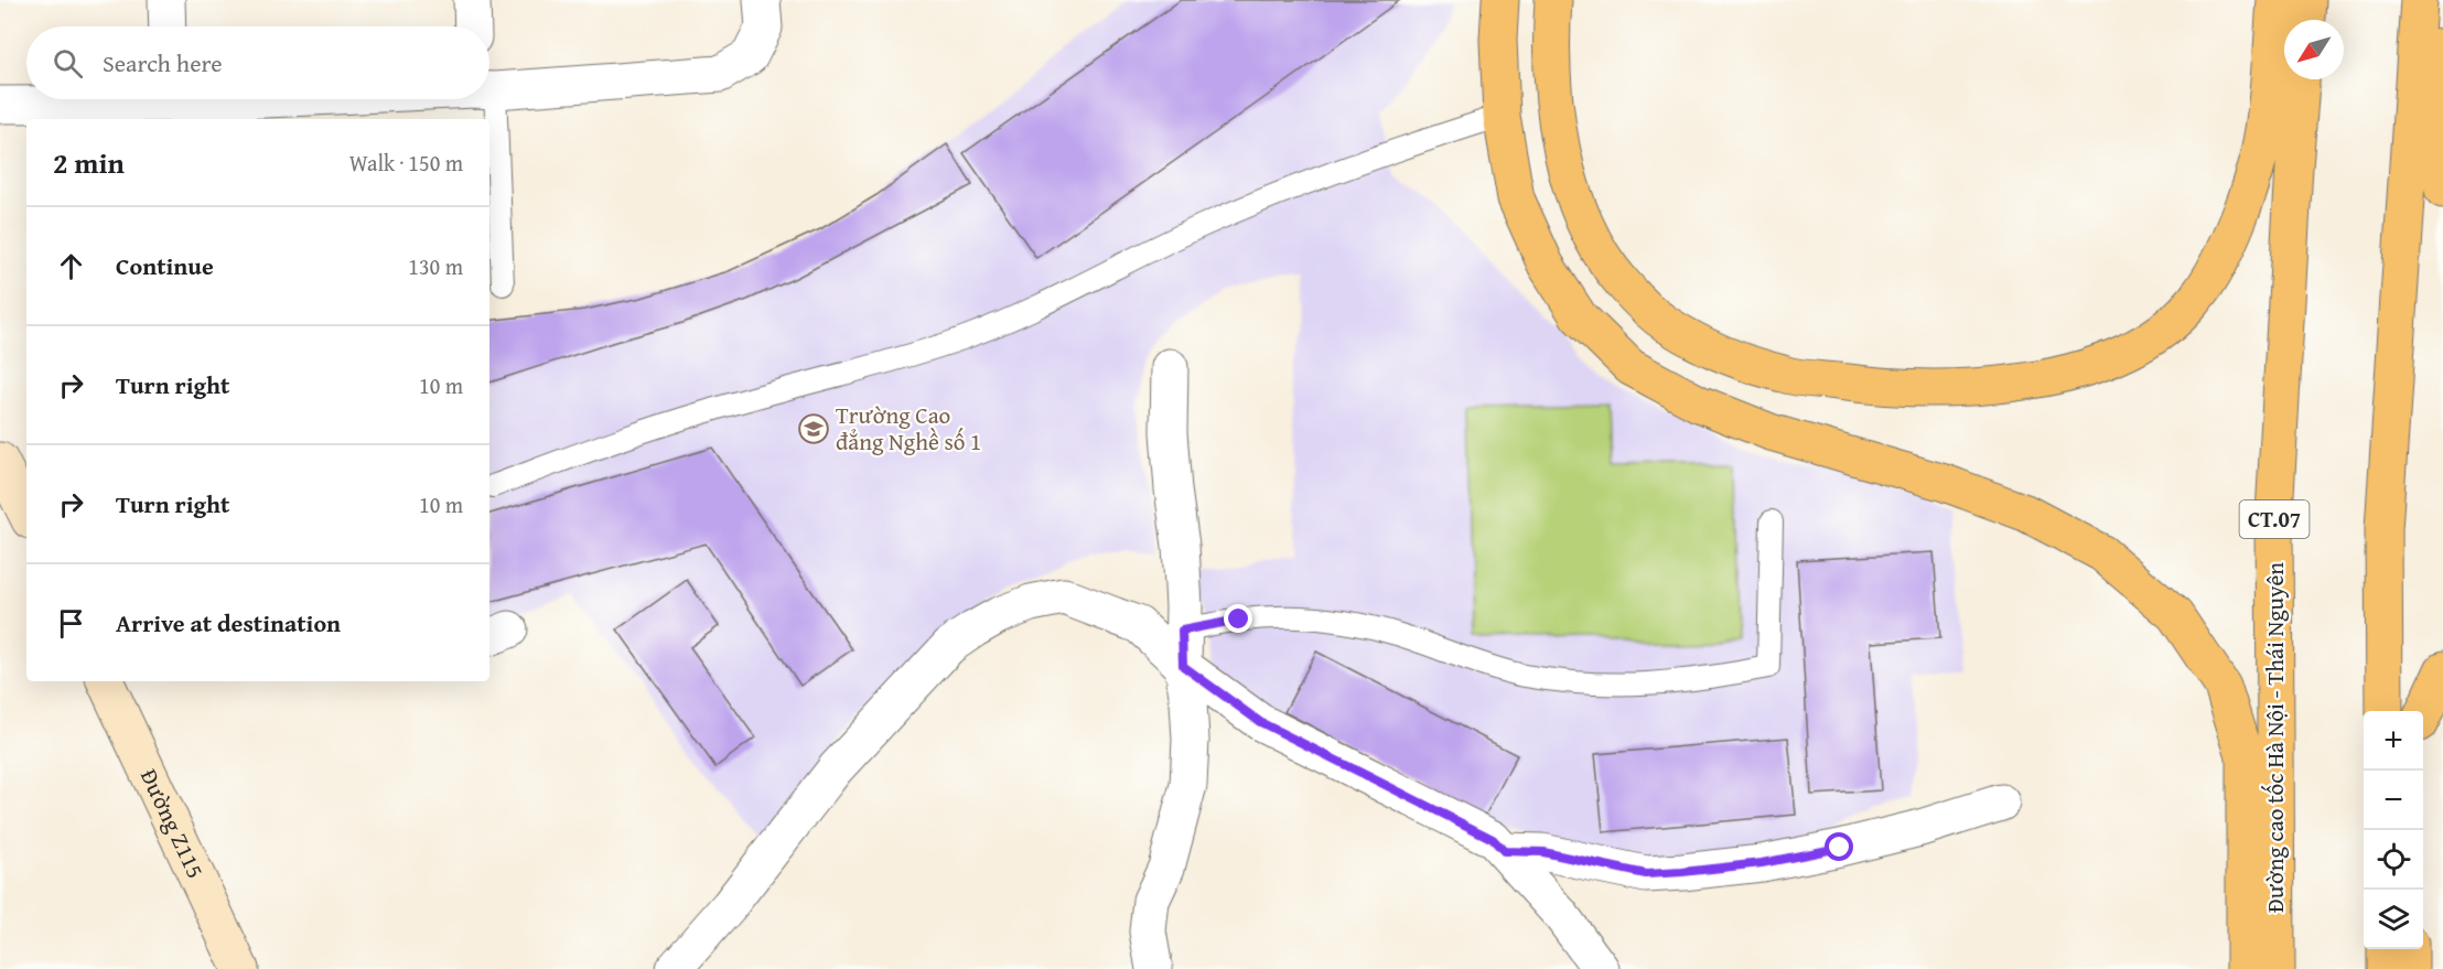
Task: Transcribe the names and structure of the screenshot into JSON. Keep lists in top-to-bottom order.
{
  "streets": {
    "highway": ["CT.07", "Đường cao tốc Hà Nội - Thái Nguyên"],
    "street": ["Đường Z115"]
  },
  "places": {
    "school or university": ["Trường Cao đẳng Nghề số 1"]
  },
  "north": "bottom left",
  "page": {
    "search": "Search here",
    "heading": ["2 min", "Walk · 150 m"],
    "list": [
      ["Continue", "130 m"],
      ["Turn right", "10 m"],
      ["Turn right", "10 m"],
      "Arrive at destination"
    ],
    "map_buttons": ["+", "−"]
  }
}
